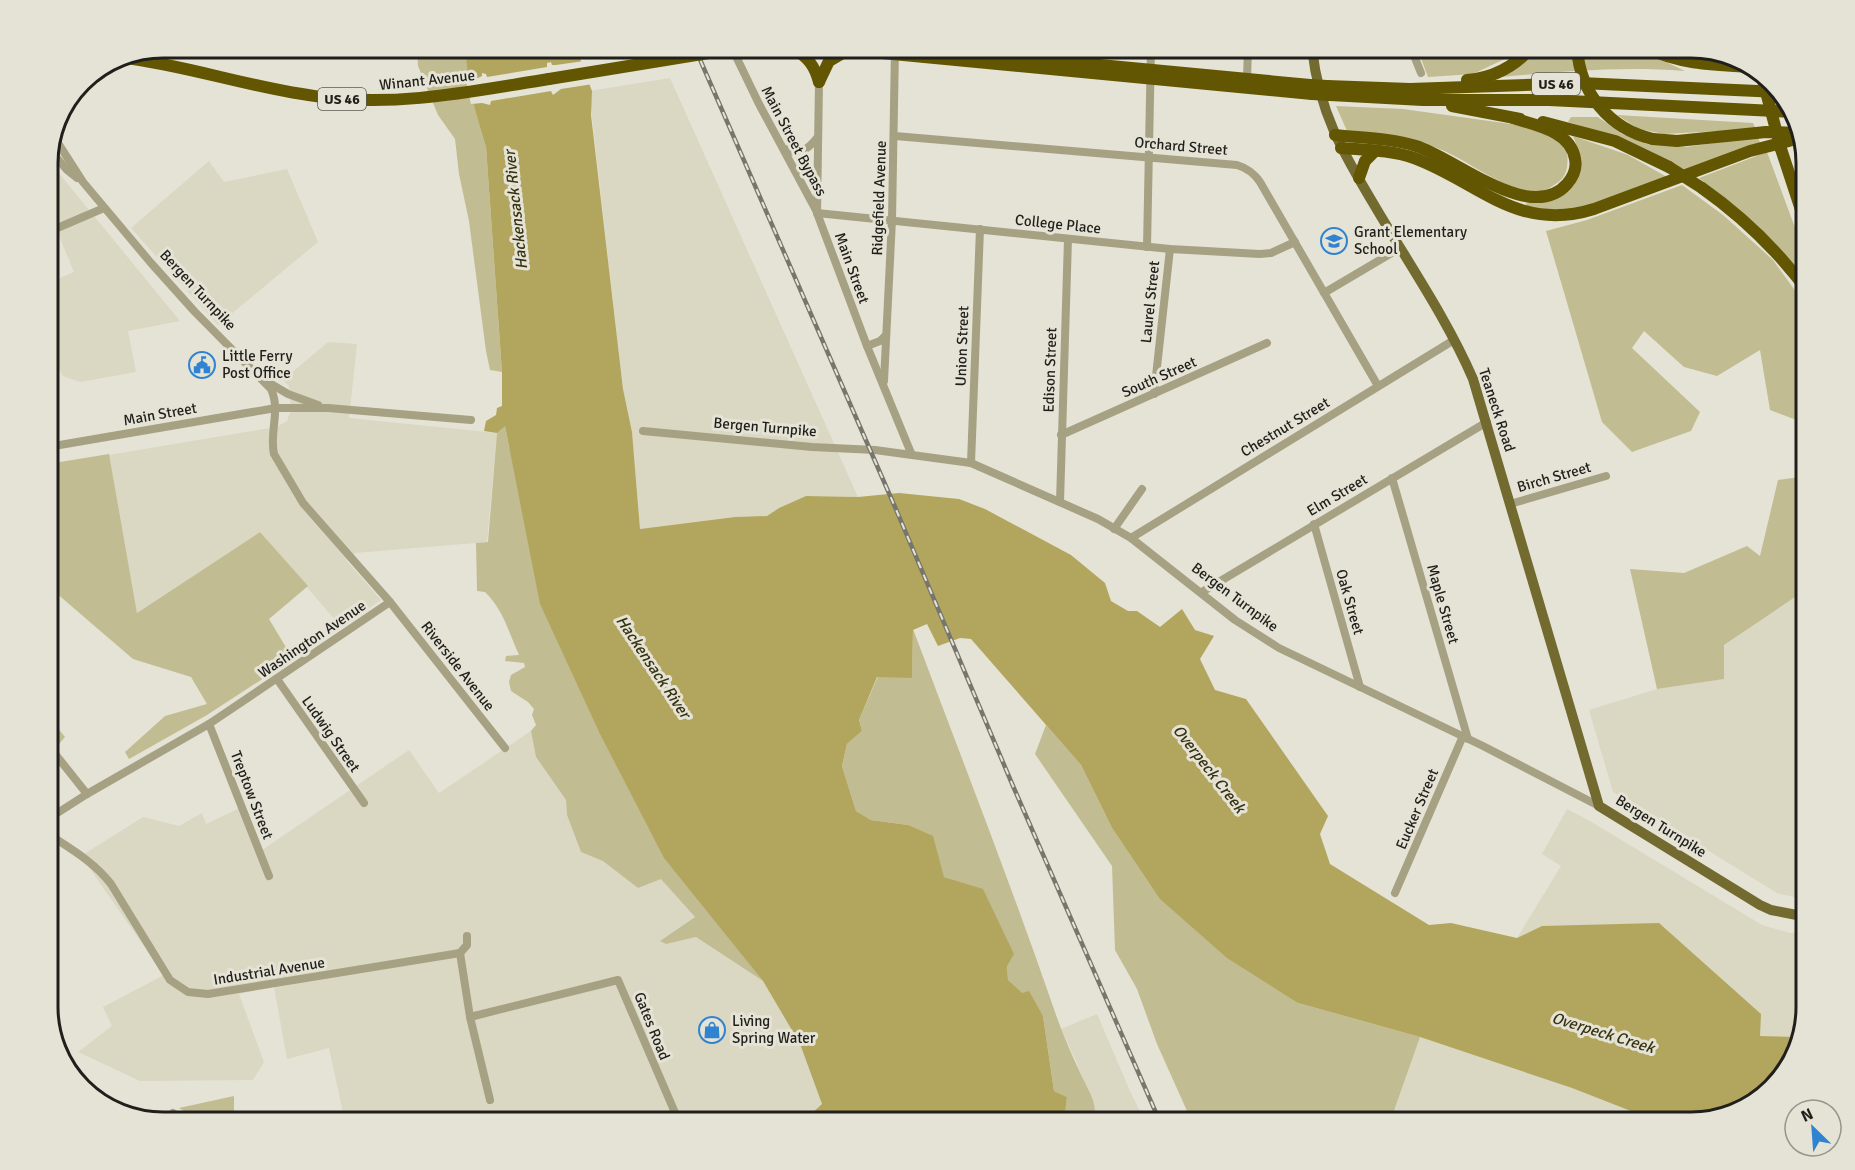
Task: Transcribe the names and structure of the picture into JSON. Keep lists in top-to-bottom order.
{
  "streets": {
    "highway": ["Winant Avenue", "US 46"],
    "main road": ["Bergen Turnpike", "Teaneck Road"],
    "street": [
      "Main Street Bypass",
      "Orchard Street",
      "Ridgefield Avenue",
      "College Place",
      "Main Street",
      "Laurel Street",
      "Union Street",
      "Edison Street",
      "South Street",
      "Chestnut Street",
      "Birch Street",
      "Elm Street",
      "Oak Street",
      "Maple Street",
      "Washington Avenue",
      "Riverside Avenue",
      "Ludwig Street",
      "Treptow Street",
      "Eucker Street",
      "Industrial Avenue",
      "Gates Road"
    ]
  },
  "crossings": [
    ["US 46", "Laurel Street"],
    ["Main Street Bypass", "College Place"],
    ["Main Street Bypass", "Main Street"],
    ["Orchard Street", "Ridgefield Avenue"],
    ["Orchard Street", "College Place"],
    ["Orchard Street", "Laurel Street"],
    ["Orchard Street", "Chestnut Street"],
    ["Ridgefield Avenue", "College Place"],
    ["Ridgefield Avenue", "Main Street"],
    ["College Place", "Main Street"],
    ["College Place", "Laurel Street"],
    ["College Place", "Union Street"],
    ["College Place", "Edison Street"],
    ["Main Street", "Bergen Turnpike"],
    ["Main Street", "Washington Avenue"],
    ["Bergen Turnpike", "Union Street"],
    ["Bergen Turnpike", "Edison Street"],
    ["Bergen Turnpike", "Teaneck Road"],
    ["Bergen Turnpike", "Chestnut Street"],
    ["Bergen Turnpike", "Elm Street"],
    ["Bergen Turnpike", "Oak Street"],
    ["Bergen Turnpike", "Maple Street"],
    ["Bergen Turnpike", "Washington Avenue"],
    ["Bergen Turnpike", "Eucker Street"],
    ["Laurel Street", "South Street"],
    ["Edison Street", "South Street"],
    ["Teaneck Road", "Chestnut Street"],
    ["Teaneck Road", "Birch Street"],
    ["Teaneck Road", "Elm Street"],
    ["Elm Street", "Oak Street"],
    ["Elm Street", "Maple Street"],
    ["Maple Street", "Eucker Street"],
    ["Washington Avenue", "Riverside Avenue"],
    ["Washington Avenue", "Ludwig Street"],
    ["Washington Avenue", "Treptow Street"]
  ],
  "water": ["Hackensack River", "Overpeck Creek"],
  "places": {
    "school or university": ["Grant Elementary School"],
    "public building": ["Little Ferry Post Office"],
    "shop": ["Living Spring Water"]
  },
  "north": "top left"
}
